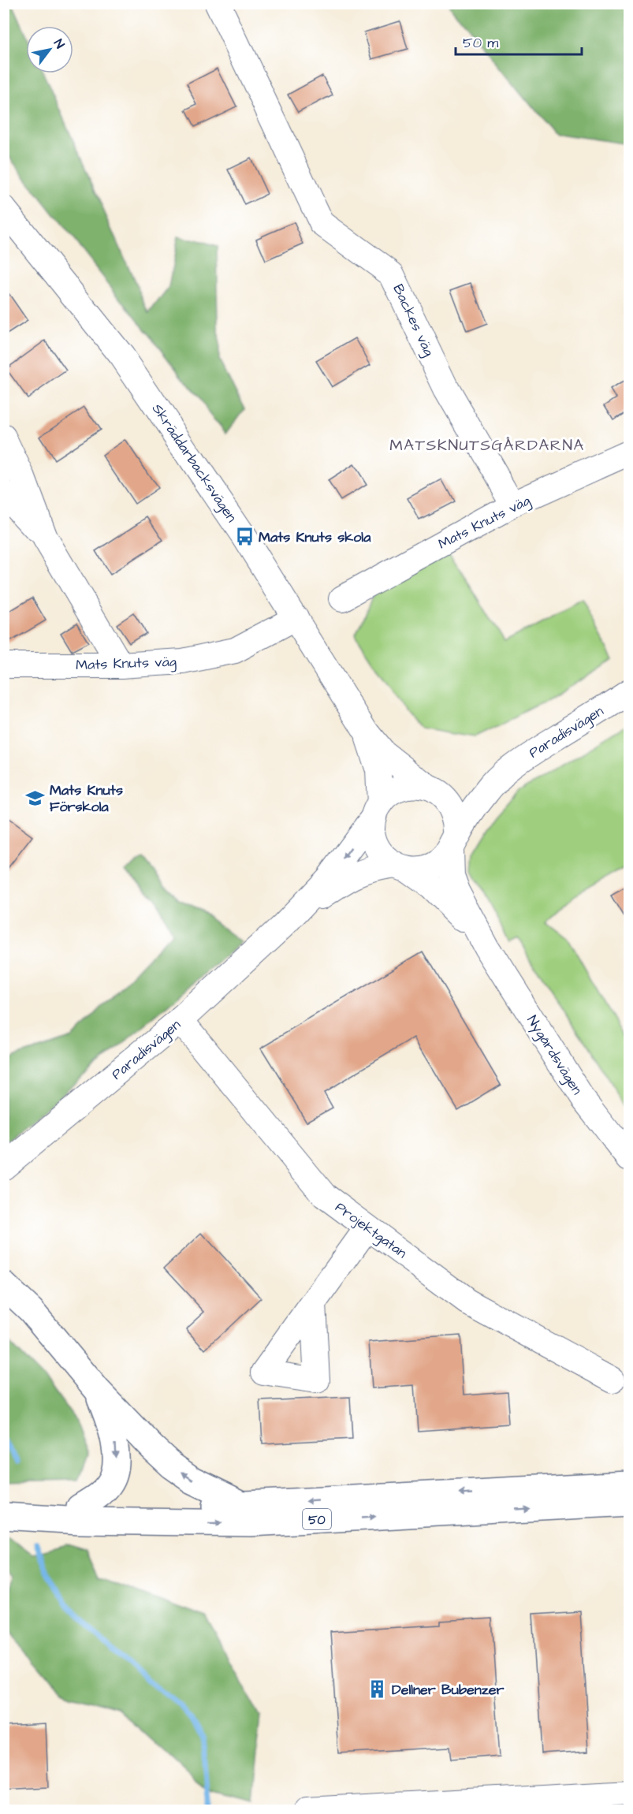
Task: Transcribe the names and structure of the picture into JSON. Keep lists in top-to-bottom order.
{
  "streets": {
    "highway": ["50"],
    "street": [
      "Backes väg",
      "Skräddarbacksvägen",
      "Mats Knuts väg",
      "Paradisvägen",
      "Nygårdsvägen",
      "Projektgatan"
    ]
  },
  "crossings": [
    ["Backes väg", "Mats Knuts väg"],
    ["Skräddarbacksvägen", "Mats Knuts väg"],
    ["Skräddarbacksvägen", "Paradisvägen"],
    ["Skräddarbacksvägen", "Nygårdsvägen"],
    ["Paradisvägen", "Nygårdsvägen"],
    ["Paradisvägen", "Projektgatan"]
  ],
  "districts": ["MATSKNUTSGÅRDARNA"],
  "places": {
    "bus stop": ["Mats Knuts skola"],
    "school or university": ["Mats Knuts Förskola"],
    "building": ["Dellner Bubenzer"]
  },
  "scale_bar": "50 m",
  "north": "top right"
}
